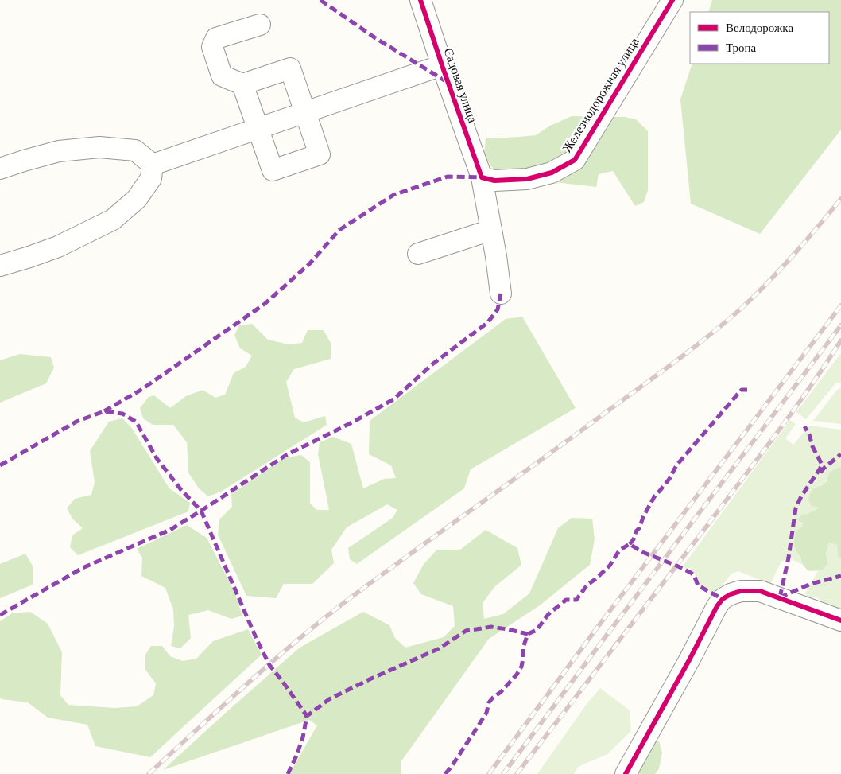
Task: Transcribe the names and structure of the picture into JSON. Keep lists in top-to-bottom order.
{
  "streets": {
    "street": ["Садовая улица", "Железнодорожная улица"]
  },
  "crossings": [
    ["Садовая улица", "Железнодорожная улица"]
  ],
  "legend": ["Велодорожка", "Тропа"]
}
